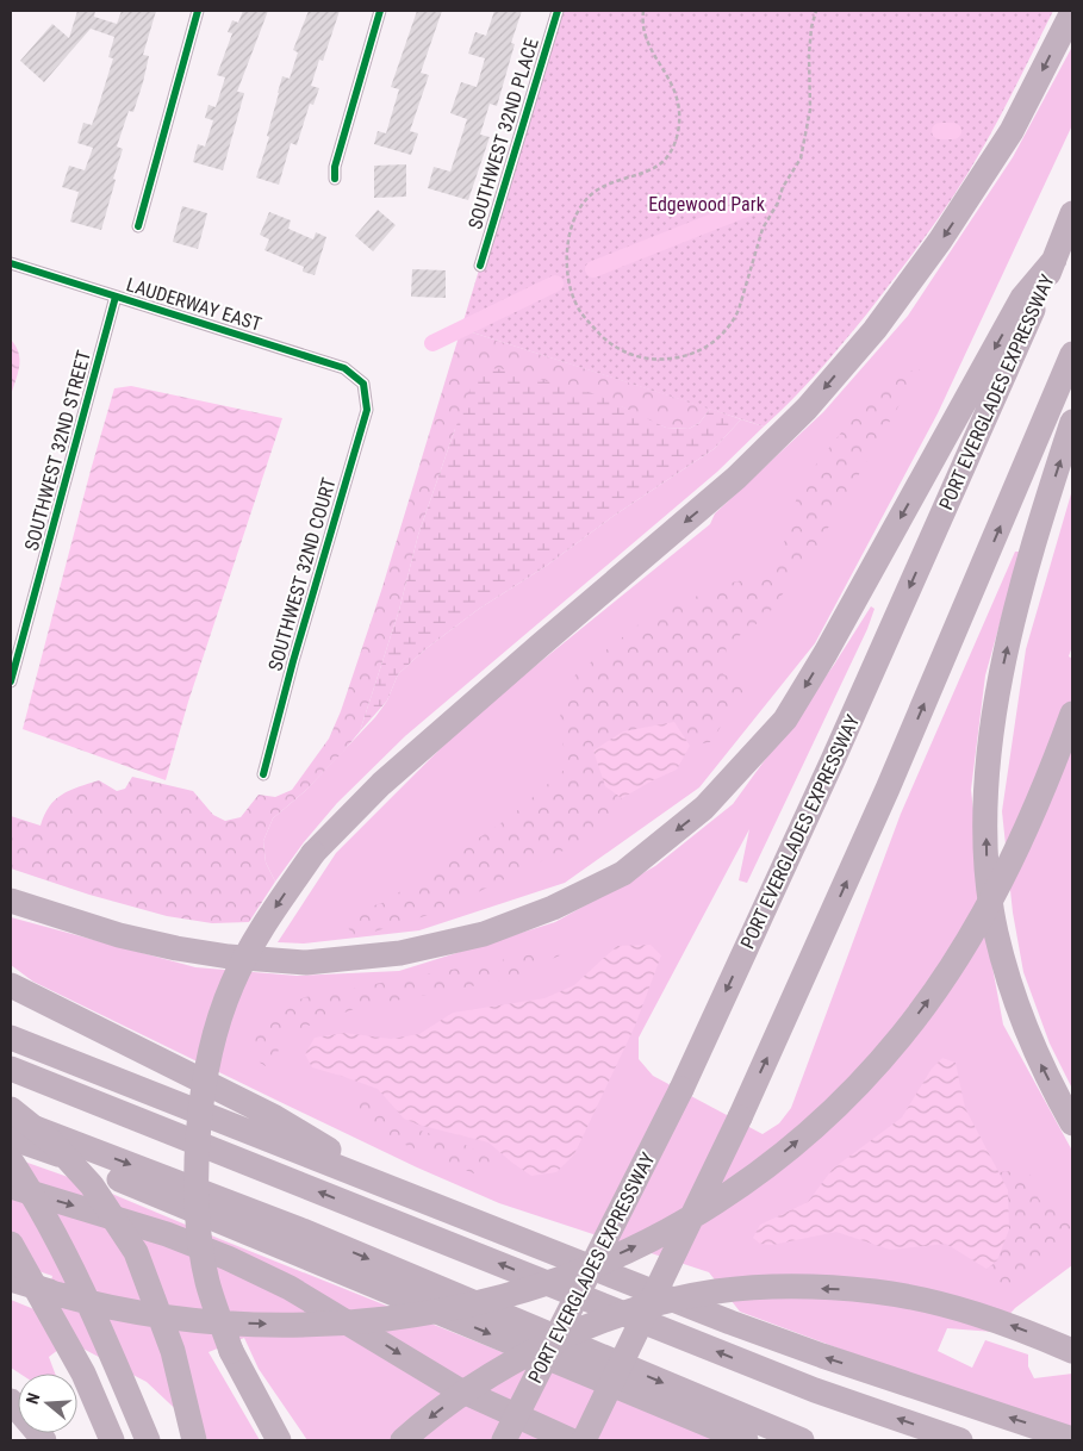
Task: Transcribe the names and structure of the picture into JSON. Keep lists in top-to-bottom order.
{
  "streets": {
    "highway": ["PORT EVERGLADES EXPRESSWAY"],
    "street": [
      "SOUTHWEST 32ND PLACE",
      "LAUDERWAY EAST",
      "SOUTHWEST 32ND STREET",
      "SOUTHWEST 32ND COURT"
    ]
  },
  "crossings": [
    ["LAUDERWAY EAST", "SOUTHWEST 32ND STREET"],
    ["LAUDERWAY EAST", "SOUTHWEST 32ND COURT"]
  ],
  "parks": ["Edgewood Park"],
  "north": "left"
}
